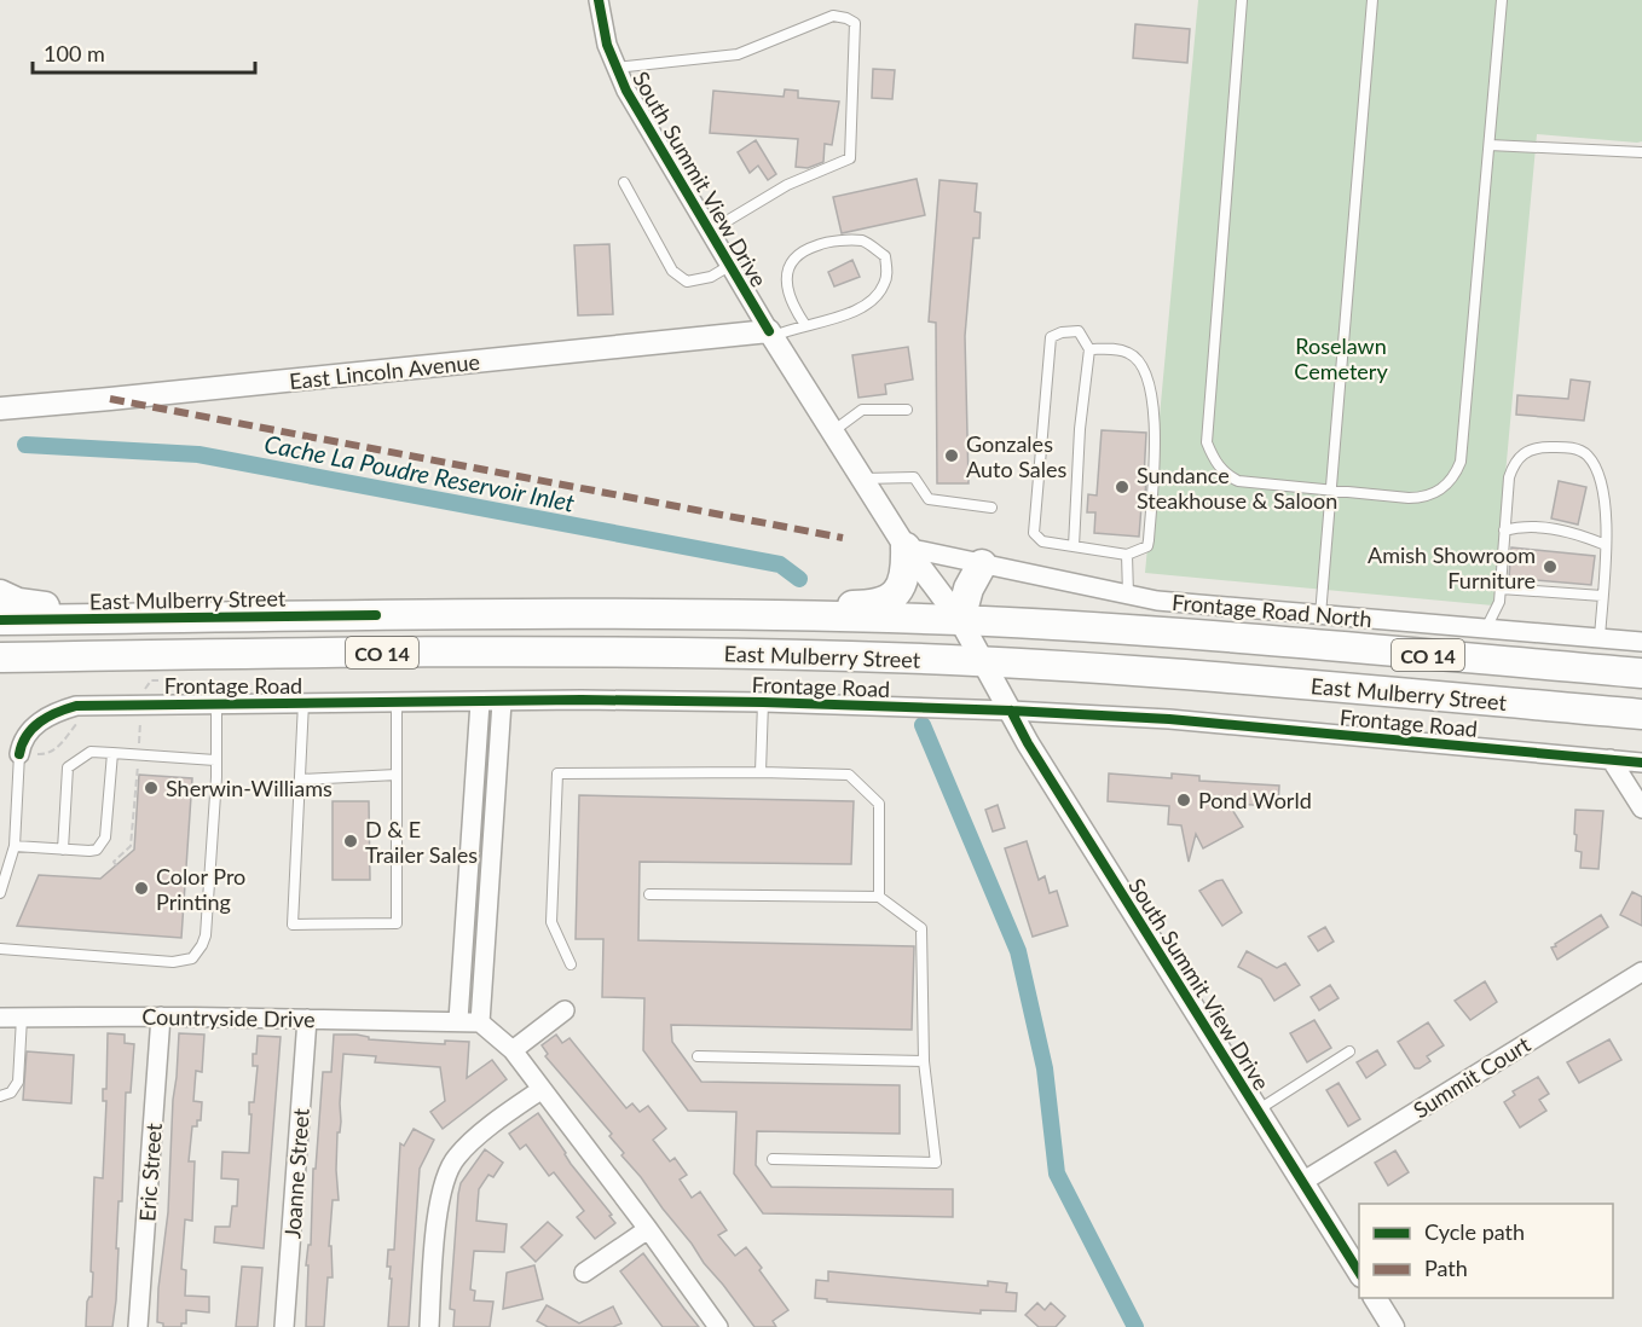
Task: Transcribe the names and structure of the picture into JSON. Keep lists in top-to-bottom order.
{
  "streets": {
    "highway": ["East Mulberry Street", "CO 14"],
    "street": [
      "South Summit View Drive",
      "East Lincoln Avenue",
      "Frontage Road North",
      "Frontage Road",
      "Countryside Drive",
      "Summit Court",
      "Eric Street",
      "Joanne Street"
    ]
  },
  "crossings": [
    ["South Summit View Drive", "East Lincoln Avenue"],
    ["South Summit View Drive", "East Mulberry Street"],
    ["South Summit View Drive", "Frontage Road North"],
    ["South Summit View Drive", "Frontage Road"],
    ["South Summit View Drive", "Summit Court"],
    ["Countryside Drive", "Eric Street"],
    ["Countryside Drive", "Joanne Street"]
  ],
  "water": ["Cache La Poudre Reservoir Inlet"],
  "parks": ["Roselawn Cemetery"],
  "places": [
    "Gonzales Auto Sales",
    "Sundance Steakhouse & Saloon",
    "Amish Showroom Furniture",
    "Sherwin-Williams",
    "Pond World",
    "D & E Trailer Sales",
    "Color Pro Printing"
  ],
  "legend": ["Cycle path", "Path"],
  "scale_bar": "100 m"
}
